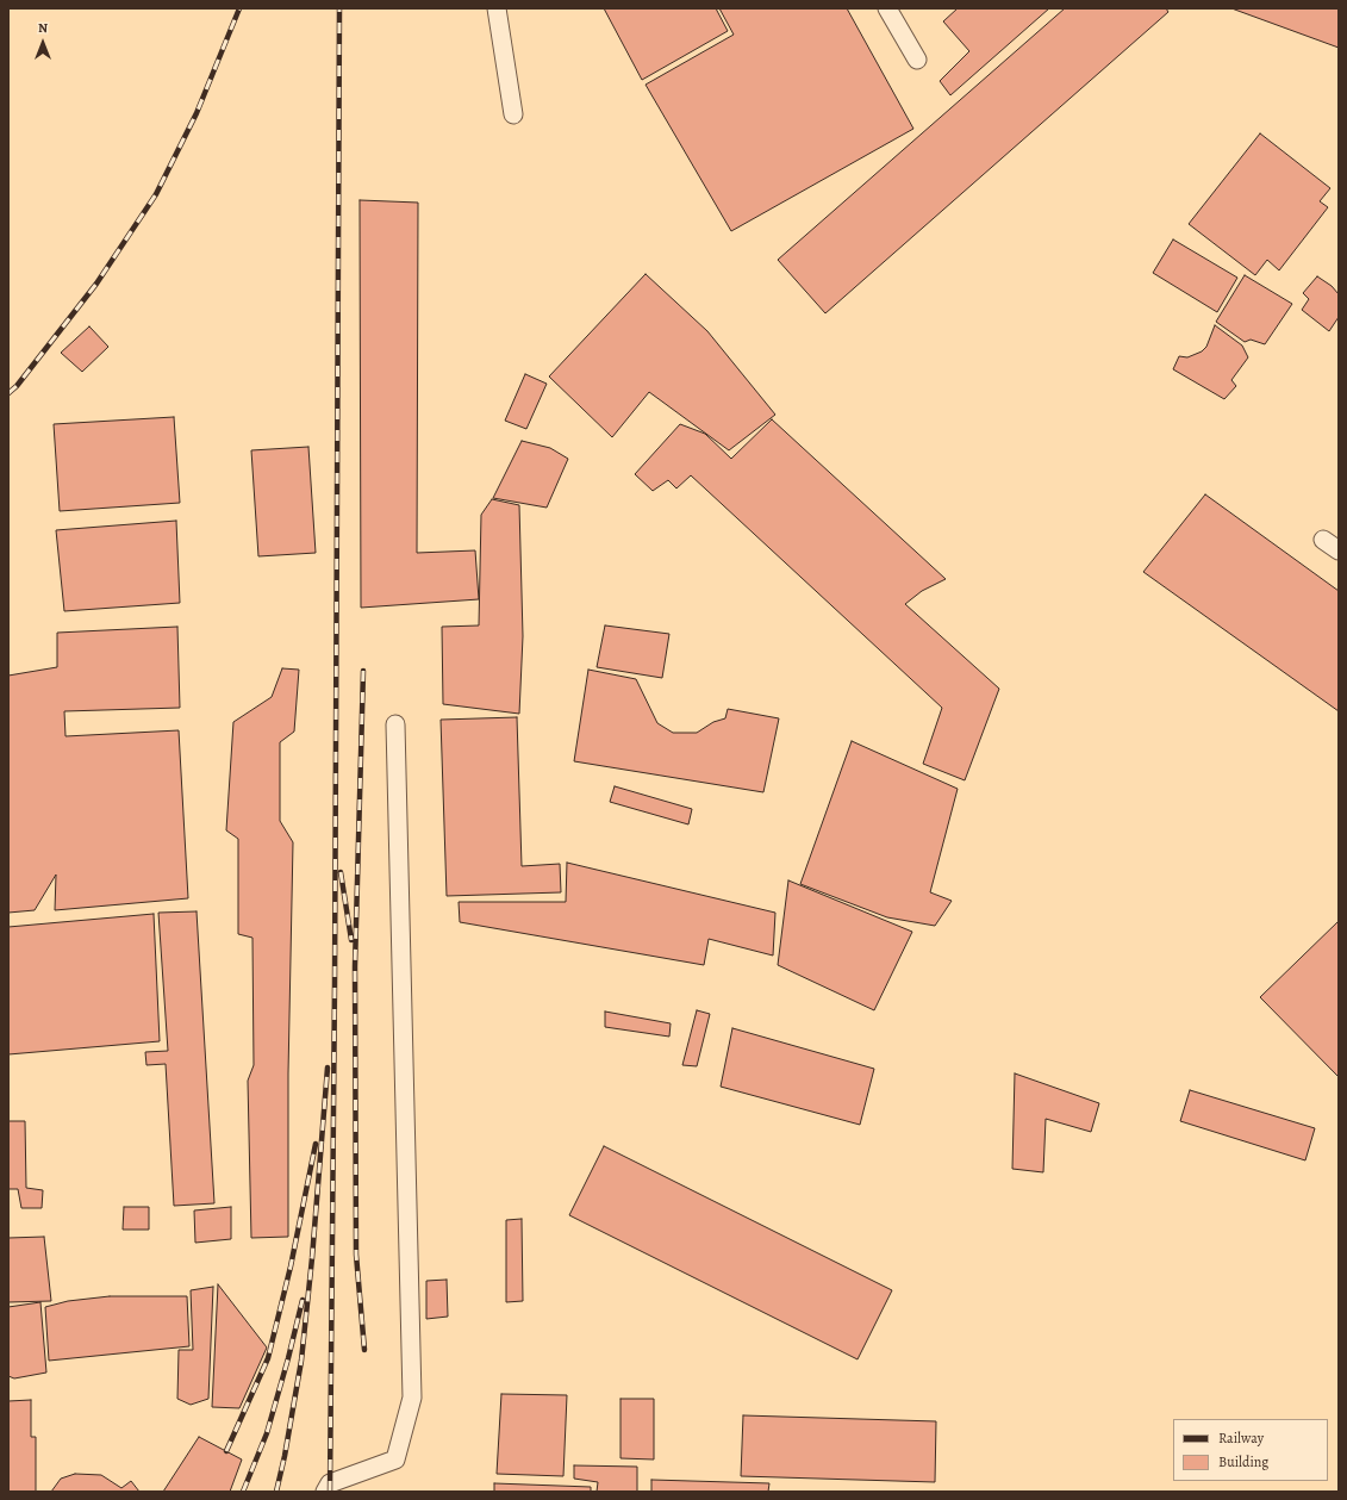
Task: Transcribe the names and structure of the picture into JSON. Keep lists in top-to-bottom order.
{
  "legend": ["Railway", "Building"],
  "north": "top"
}
